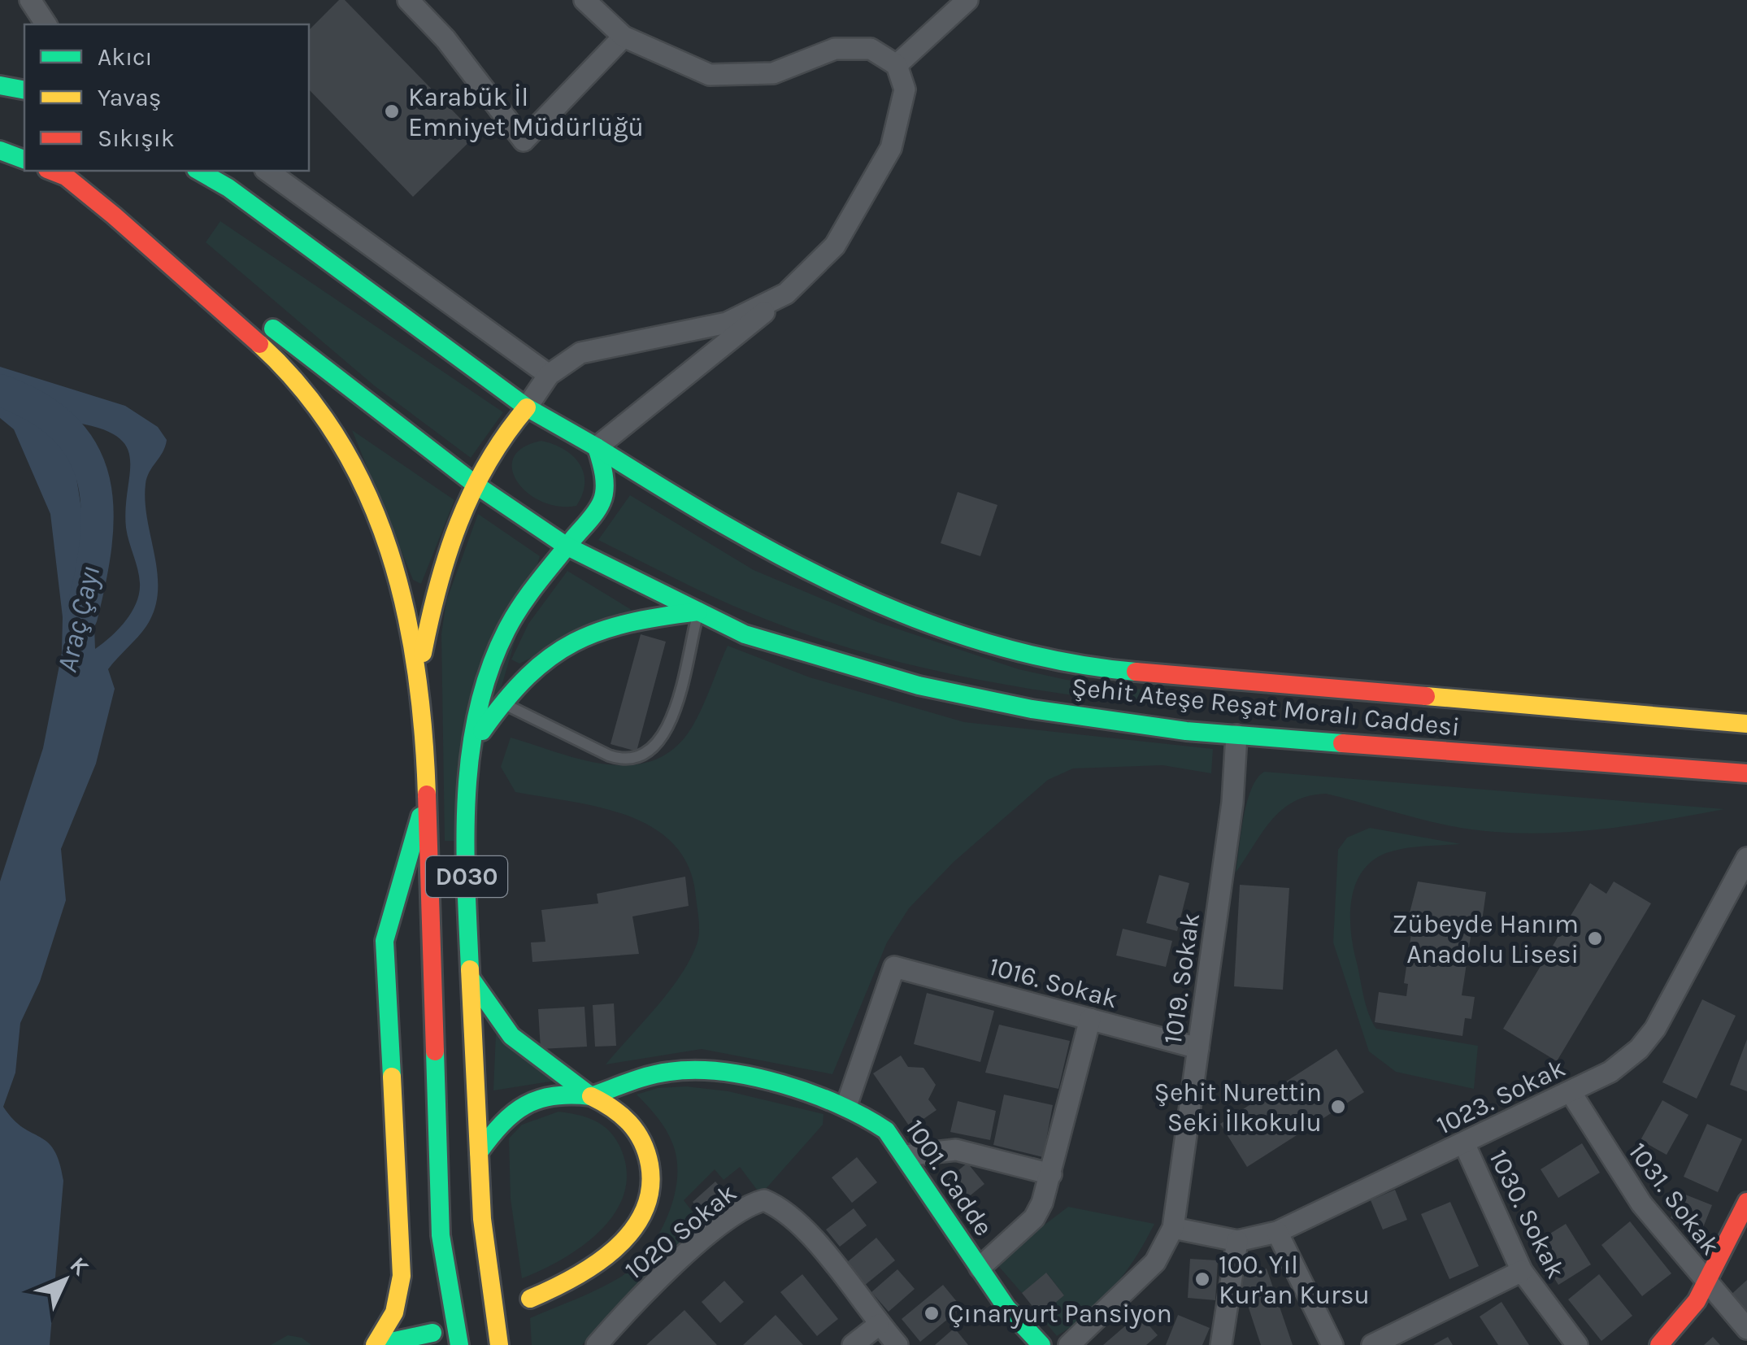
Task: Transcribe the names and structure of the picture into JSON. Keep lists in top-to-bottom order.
{
  "streets": {
    "main road": ["Şehit Ateşe Reşat Moralı Caddesi", "D030", "1001. Cadde"],
    "street": [
      "1019. Sokak",
      "1016. Sokak",
      "1023. Sokak",
      "1031. Sokak",
      "1030. Sokak",
      "1020 Sokak"
    ]
  },
  "crossings": [
    ["Şehit Ateşe Reşat Moralı Caddesi", "D030"],
    ["Şehit Ateşe Reşat Moralı Caddesi", "1019. Sokak"],
    ["1019. Sokak", "1016. Sokak"],
    ["1019. Sokak", "1023. Sokak"],
    ["1016. Sokak", "1001. Cadde"],
    ["1023. Sokak", "1031. Sokak"],
    ["1023. Sokak", "1030. Sokak"]
  ],
  "water": ["Araç Çayı"],
  "places": [
    "Karabük İl Emniyet Müdürlüğü",
    "Zübeyde Hanım Anadolu Lisesi",
    "Şehit Nurettin Seki İlkokulu",
    "100. Yıl Kur'an Kursu",
    "Çınaryurt Pansiyon"
  ],
  "legend": ["Akıcı", "Yavaş", "Sıkışık"],
  "north": "top right"
}
